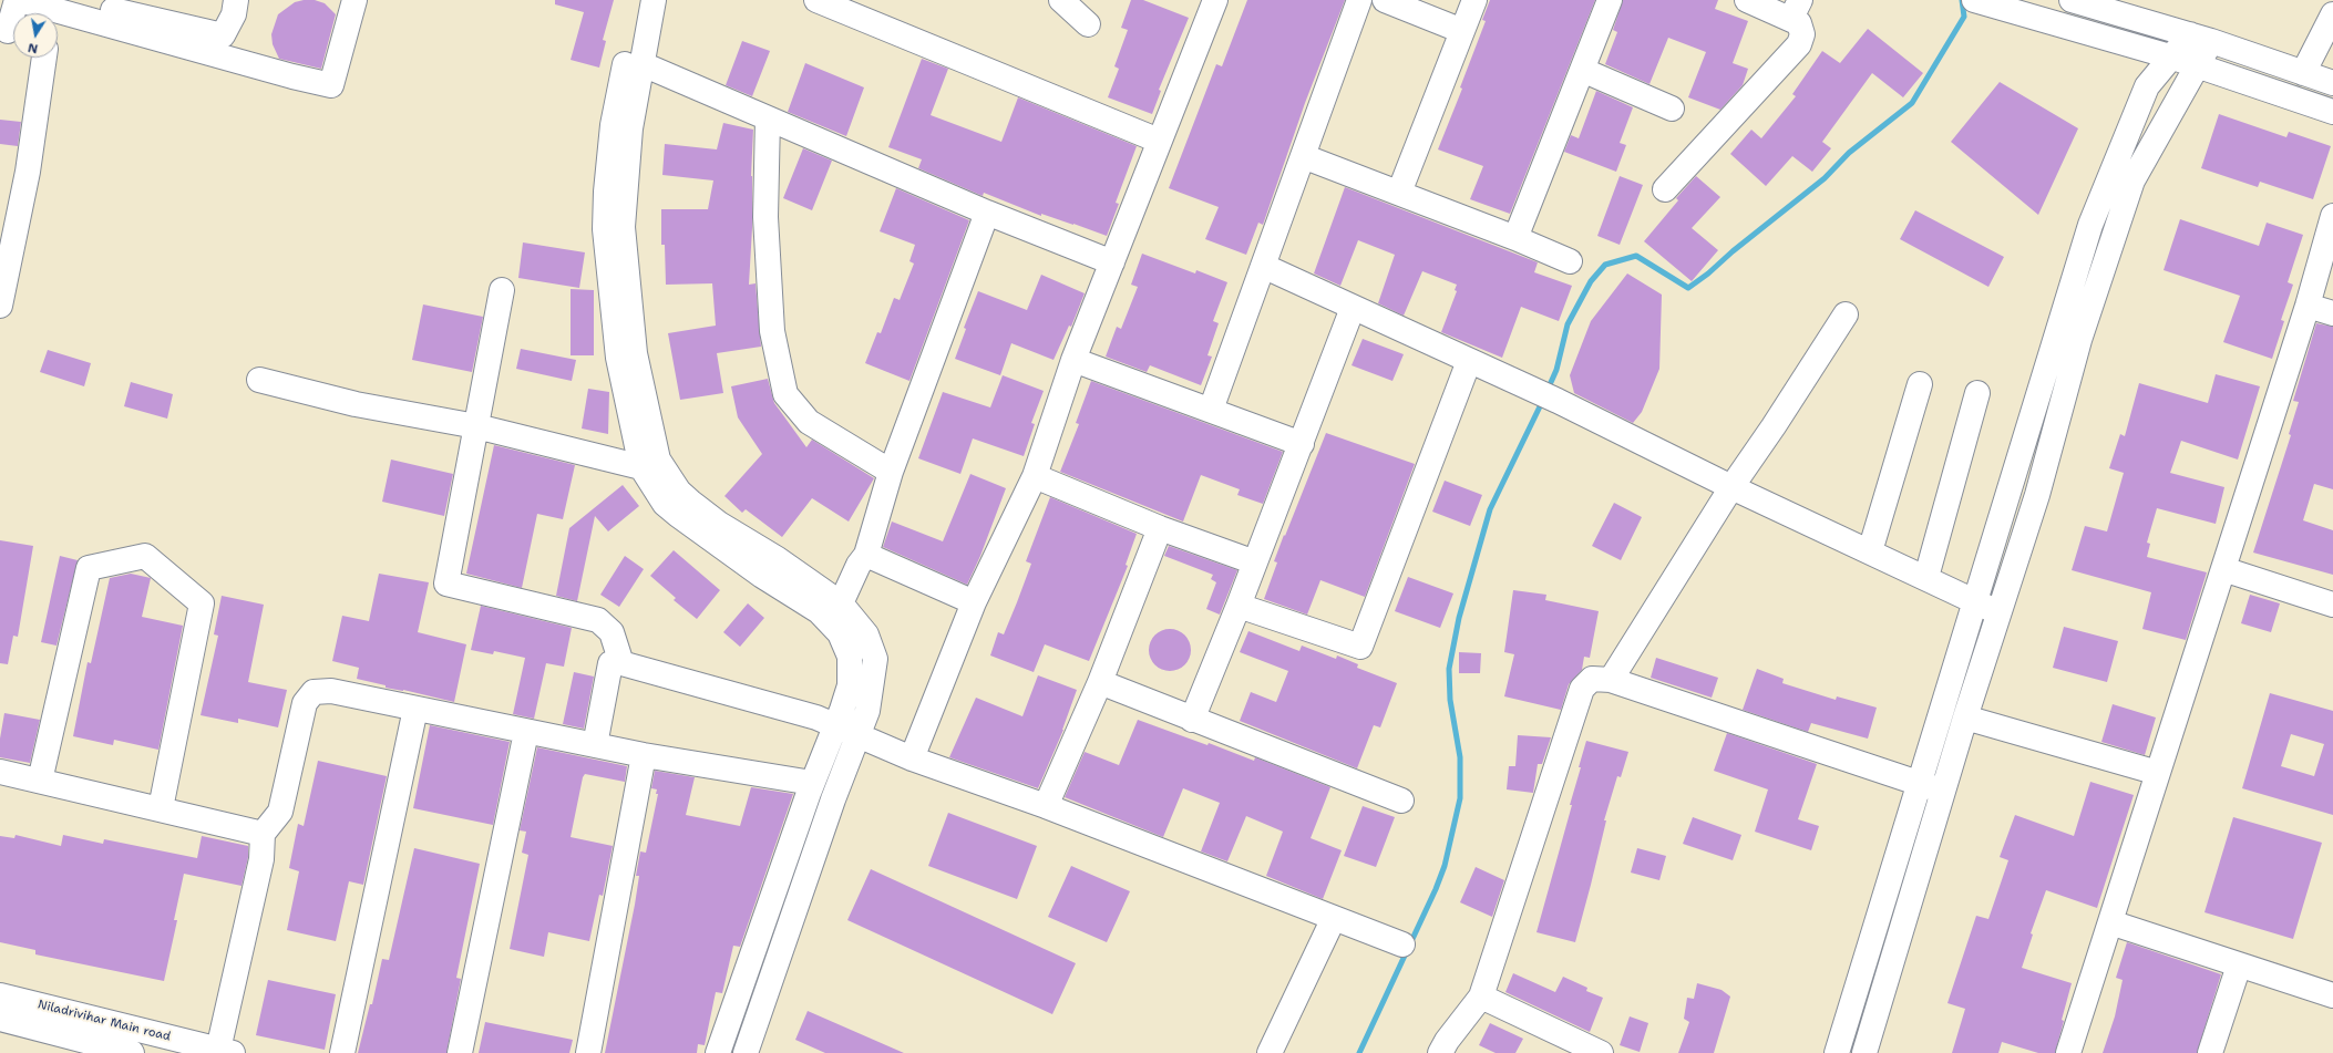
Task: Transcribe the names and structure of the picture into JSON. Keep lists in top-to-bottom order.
{
  "streets": {
    "street": ["Niladrivihar Main road"]
  },
  "north": "bottom"
}
